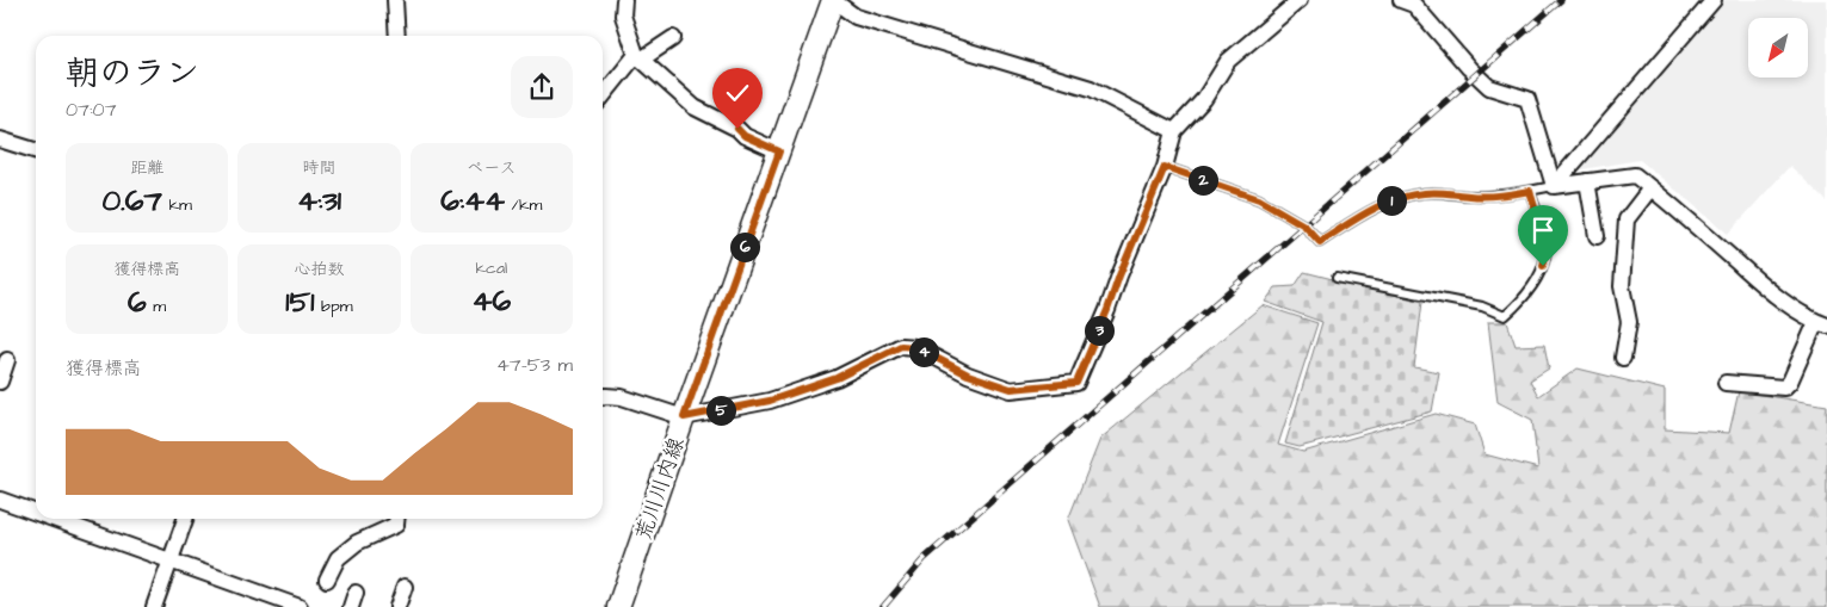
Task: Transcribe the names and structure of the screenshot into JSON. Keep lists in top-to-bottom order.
{
  "streets": {
    "main road": ["荒川川内線"]
  },
  "north": "bottom left",
  "page": {
    "heading": ["朝のラン", "07:07"],
    "stats": [
      ["距離", "0.67 km"],
      ["時間", "4:31"],
      ["ペース", "6:44 /km"],
      ["獲得標高", "6 m"],
      ["心拍数", "151 bpm"],
      ["kcal", "46"]
    ],
    "pins": [
      "2",
      "1",
      "6",
      "3",
      "4",
      "5"
    ],
    "chart": ["獲得標高", "47–53 m"]
  }
}
